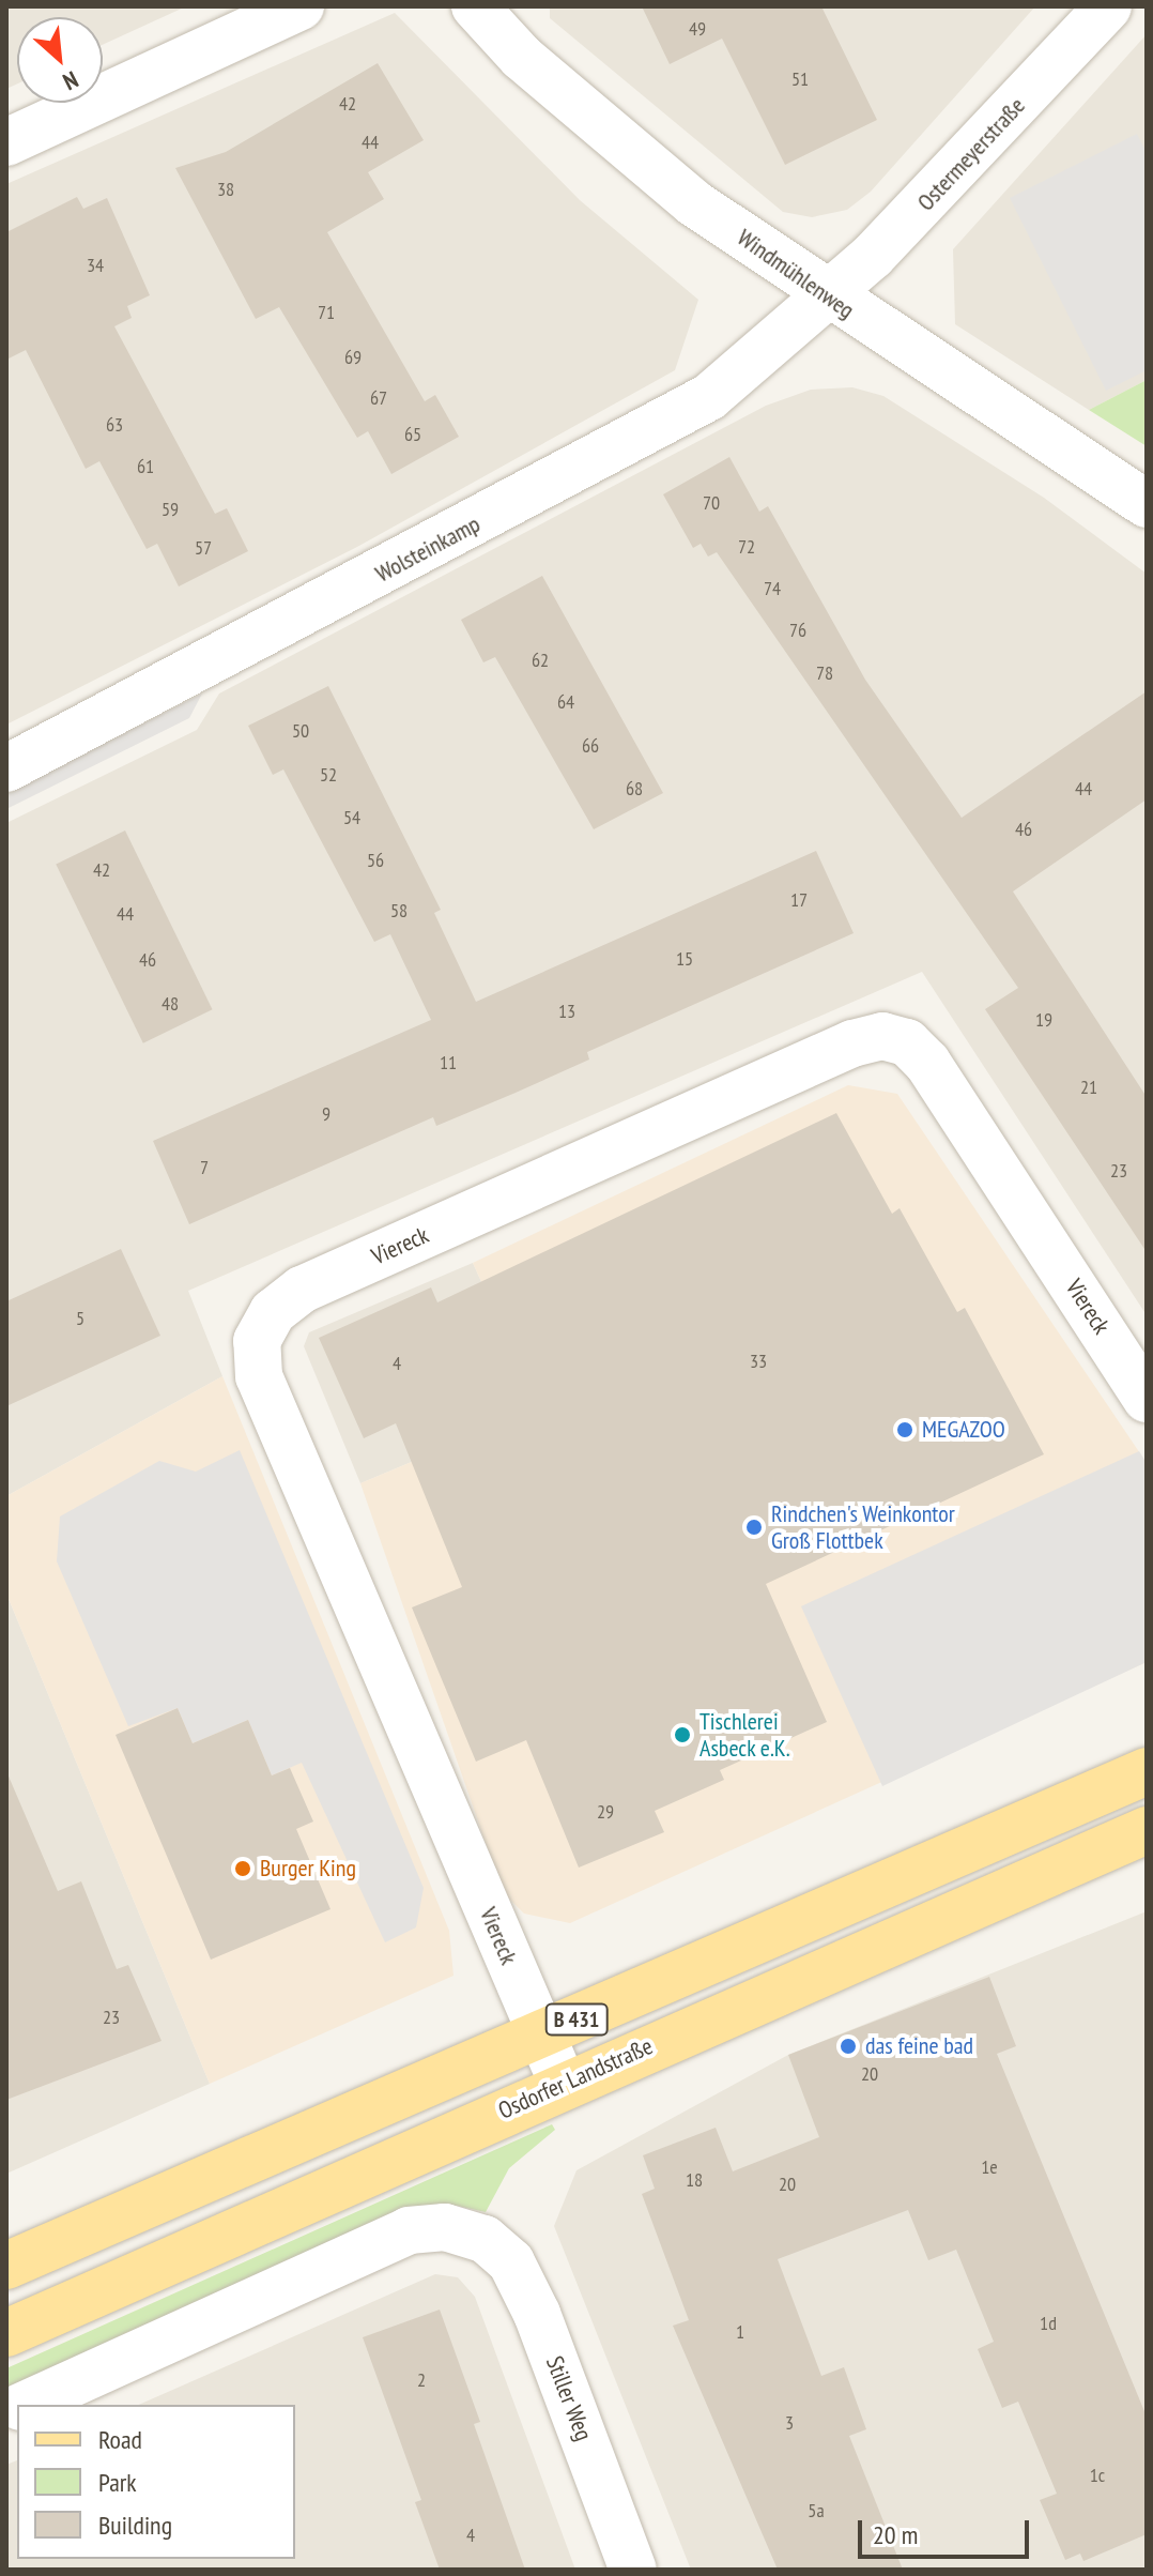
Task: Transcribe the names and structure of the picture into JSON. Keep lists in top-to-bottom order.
{
  "streets": {
    "main road": ["B 431", "Osdorfer Landstraße"],
    "street": [
      "Ostermeyerstraße",
      "Windmühlenweg",
      "Wolsteinkamp",
      "Viereck",
      "Stiller Weg"
    ]
  },
  "crossings": [
    ["Ostermeyerstraße", "Windmühlenweg"],
    ["Ostermeyerstraße", "Wolsteinkamp"],
    ["Windmühlenweg", "Wolsteinkamp"],
    ["Viereck", "B 431"],
    ["Viereck", "Osdorfer Landstraße"]
  ],
  "places": [
    "MEGAZOO",
    "Rindchen's Weinkontor Groß Flottbek",
    "Tischlerei Asbeck e.K.",
    "Burger King",
    "das feine bad"
  ],
  "house_numbers": [
    "49",
    "51",
    "42",
    "44",
    "38",
    "34",
    "71",
    "69",
    "67",
    "63",
    "65",
    "61",
    "70",
    "59",
    "72",
    "57",
    "74",
    "76",
    "62",
    "78",
    "64",
    "50",
    "66",
    "52",
    "68",
    "44",
    "54",
    "46",
    "56",
    "42",
    "17",
    "58",
    "44",
    "15",
    "46",
    "48",
    "13",
    "19",
    "11",
    "21",
    "9",
    "7",
    "23",
    "5",
    "33",
    "4",
    "29",
    "23",
    "20",
    "1e",
    "18",
    "20",
    "1d",
    "1",
    "2",
    "3",
    "1c",
    "5a",
    "4"
  ],
  "legend": ["Road", "Park", "Building"],
  "scale_bar": "20 m",
  "north": "bottom right"
}
